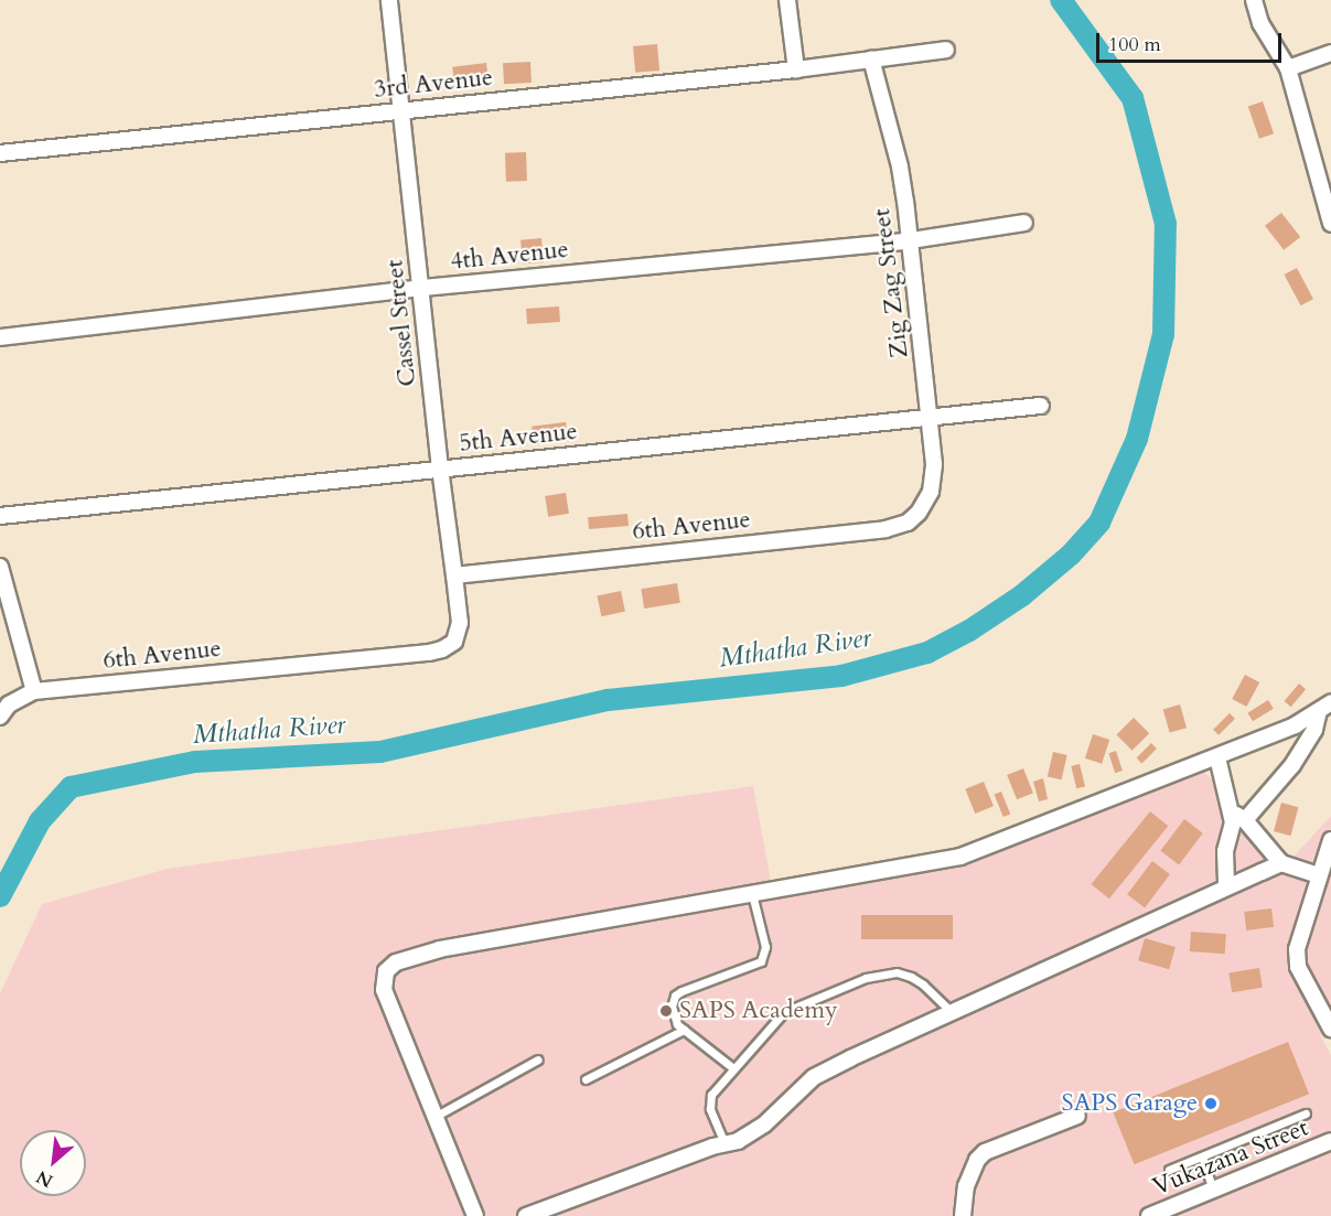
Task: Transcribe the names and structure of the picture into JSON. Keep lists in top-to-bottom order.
{
  "streets": {
    "street": [
      "3rd Avenue",
      "4th Avenue",
      "Zig Zag Street",
      "Cassel Street",
      "5th Avenue",
      "6th Avenue",
      "Vukazana Street"
    ]
  },
  "crossings": [
    ["3rd Avenue", "Zig Zag Street"],
    ["3rd Avenue", "Cassel Street"],
    ["4th Avenue", "Zig Zag Street"],
    ["4th Avenue", "Cassel Street"],
    ["Zig Zag Street", "5th Avenue"],
    ["Zig Zag Street", "6th Avenue"],
    ["Cassel Street", "5th Avenue"],
    ["Cassel Street", "6th Avenue"]
  ],
  "water": ["Mthatha River"],
  "places": ["SAPS Academy", "SAPS Garage"],
  "scale_bar": "100 m",
  "north": "bottom left"
}
